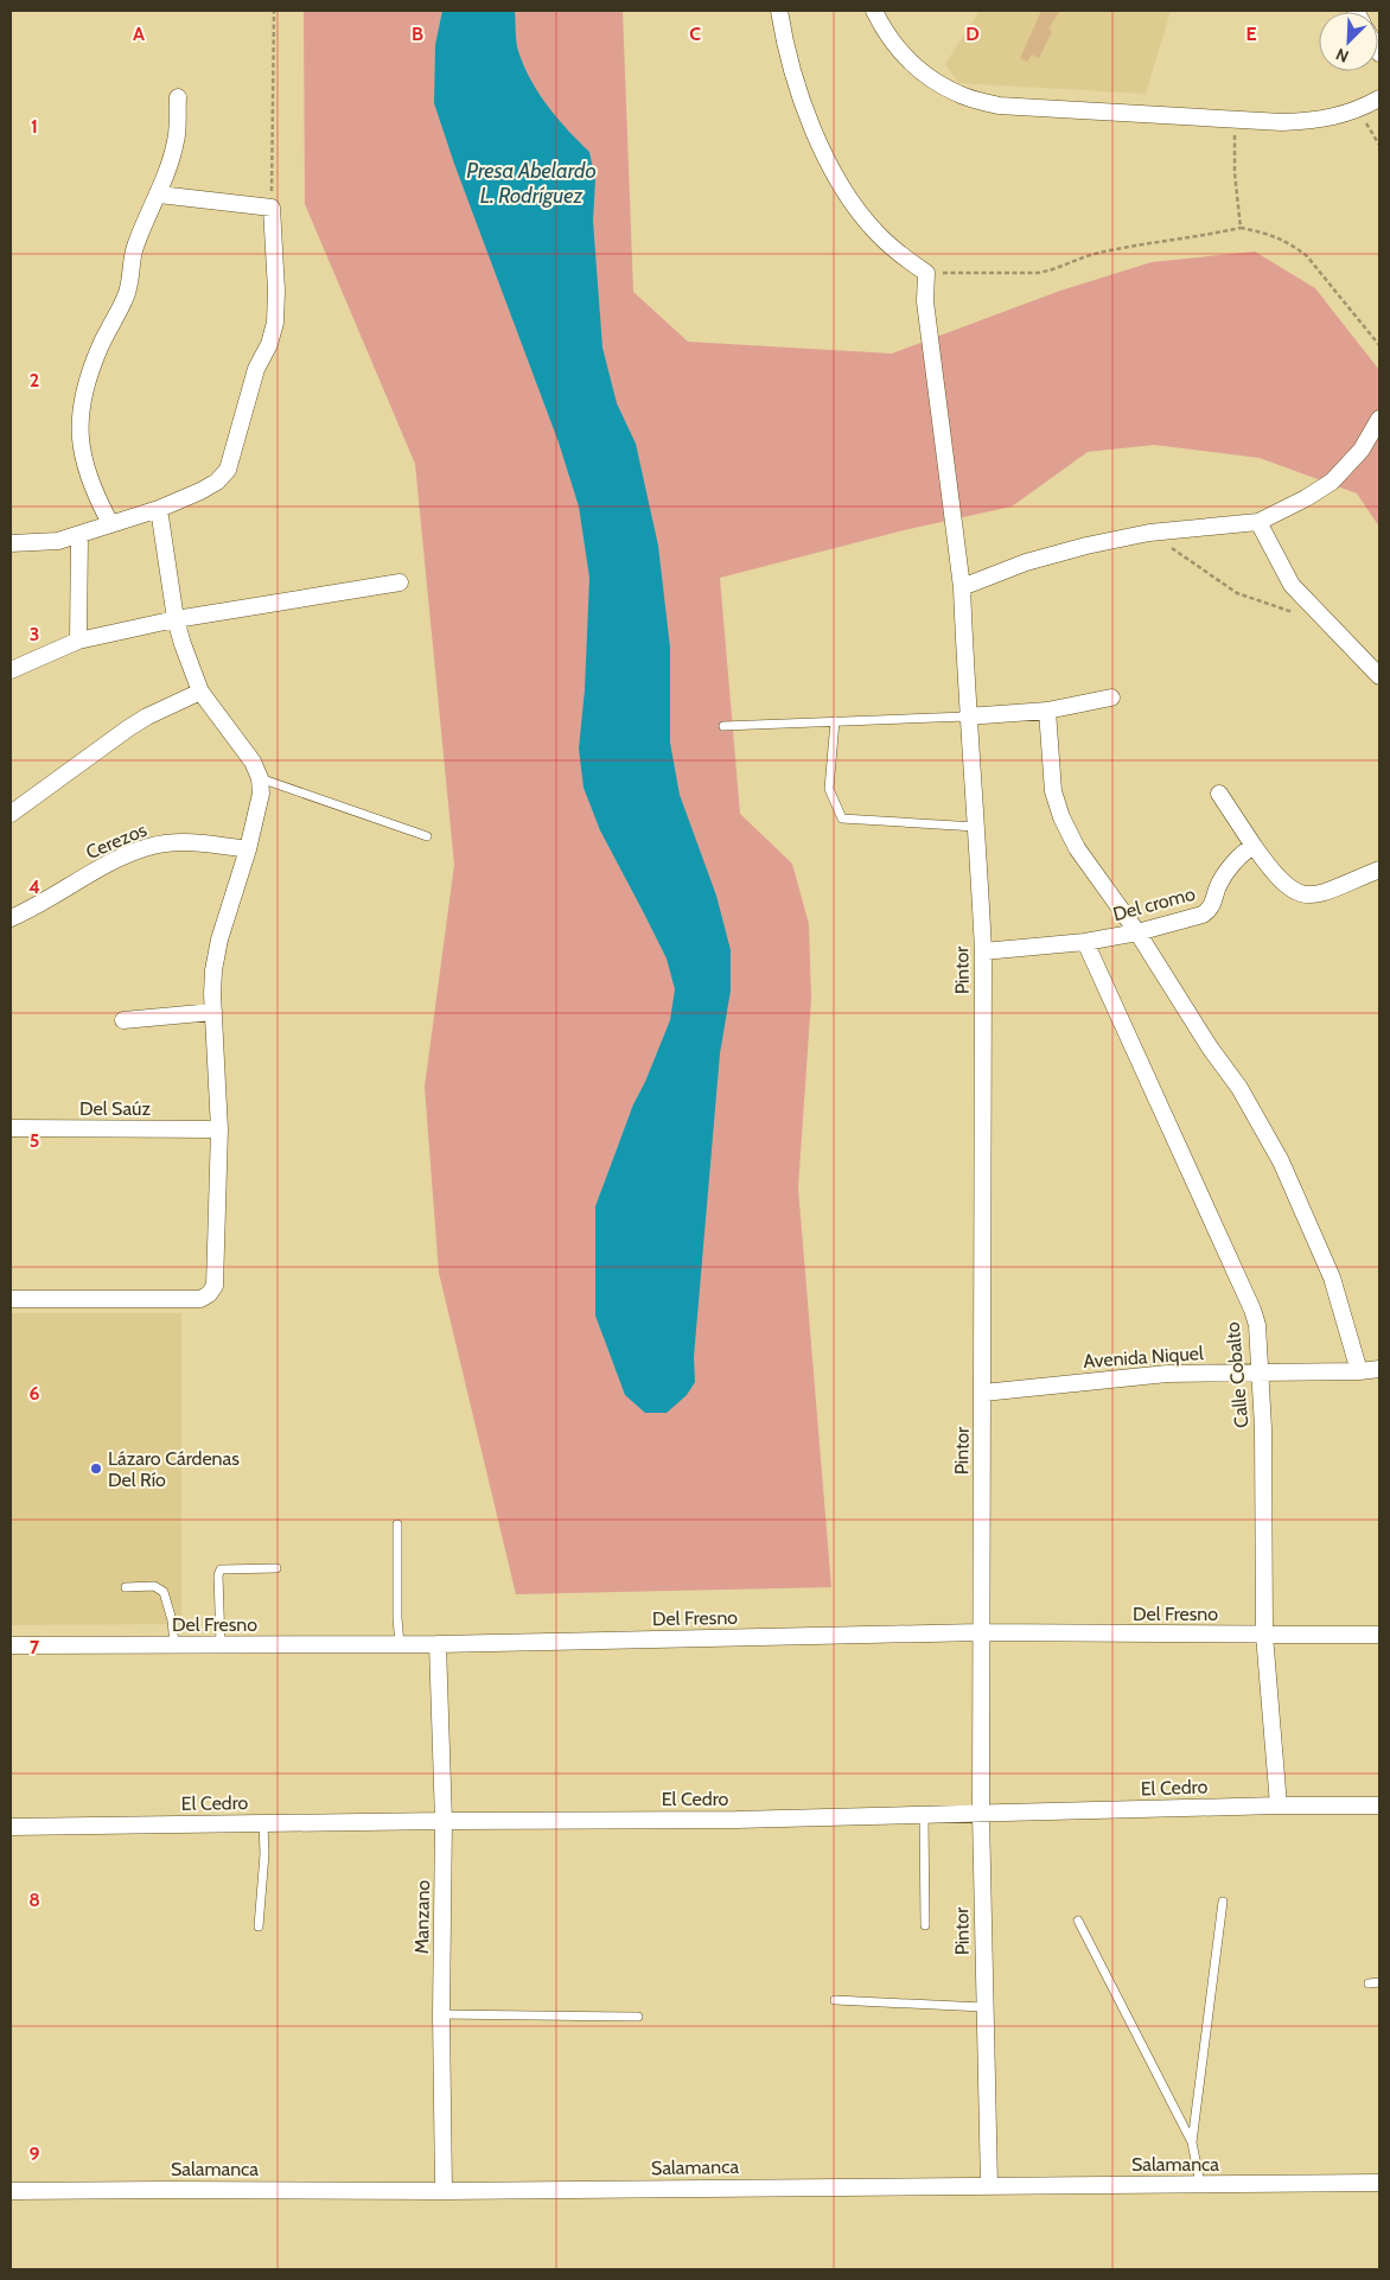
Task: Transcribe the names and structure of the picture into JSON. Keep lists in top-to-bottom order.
{
  "streets": {
    "street": [
      "Cerezos",
      "Del cromo",
      "Pintor",
      "Del Saúz",
      "Avenida Niquel",
      "Calle Cobalto",
      "Del Fresno",
      "El Cedro",
      "Manzano",
      "Salamanca"
    ]
  },
  "crossings": [
    ["Del cromo", "Pintor"],
    ["Del cromo", "Calle Cobalto"],
    ["Pintor", "Avenida Niquel"],
    ["Pintor", "Del Fresno"],
    ["Pintor", "El Cedro"],
    ["Pintor", "Salamanca"],
    ["Avenida Niquel", "Calle Cobalto"],
    ["Calle Cobalto", "Del Fresno"],
    ["Calle Cobalto", "El Cedro"],
    ["Del Fresno", "Manzano"],
    ["El Cedro", "Manzano"],
    ["Manzano", "Salamanca"]
  ],
  "water": ["Presa Abelardo L. Rodríguez"],
  "places": ["Lázaro Cárdenas Del Río"],
  "north": "bottom left",
  "grid": {
    "columns": [
      "A",
      "B",
      "C",
      "D",
      "E"
    ],
    "rows": [
      "1",
      "2",
      "3",
      "4",
      "5",
      "6",
      "7",
      "8",
      "9"
    ]
  }
}
